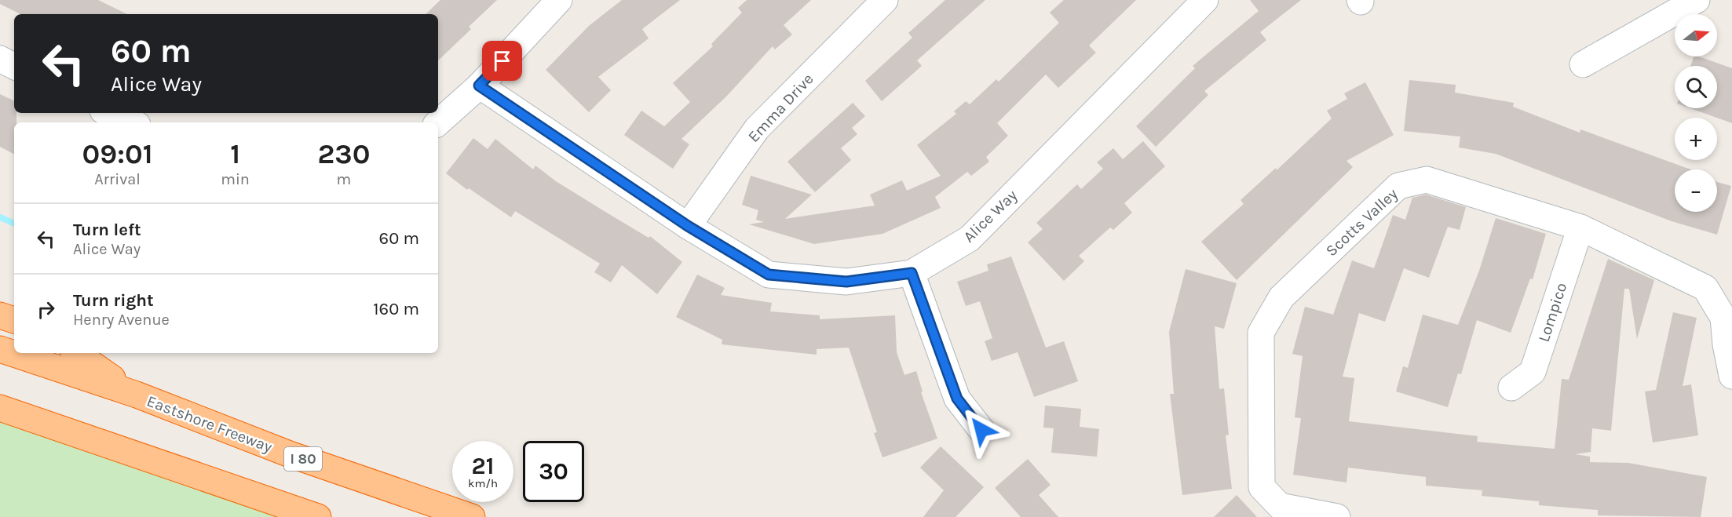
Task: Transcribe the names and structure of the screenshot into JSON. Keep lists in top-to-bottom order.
{
  "streets": {
    "highway": ["Eastshore Freeway", "I 80"],
    "street": [
      "Emma Drive",
      "Alice Way",
      "Scotts Valley",
      "Lompico"
    ]
  },
  "crossings": [
    ["Emma Drive", "Alice Way"],
    ["Scotts Valley", "Lompico"]
  ],
  "north": "right",
  "page": {
    "map_buttons": ["+", "−"],
    "turn": ["60 m", "Alice Way"],
    "eta": [
      "09:01",
      "Arrival",
      "1",
      "min",
      "230",
      "m"
    ],
    "list": [
      {
        "name": "Turn left",
        "note": "Alice Way",
        "value": "60 m"
      },
      {
        "name": "Turn right",
        "note": "Henry Avenue",
        "value": "160 m"
      }
    ],
    "speed": "21 km/h",
    "limit": "30"
  }
}
